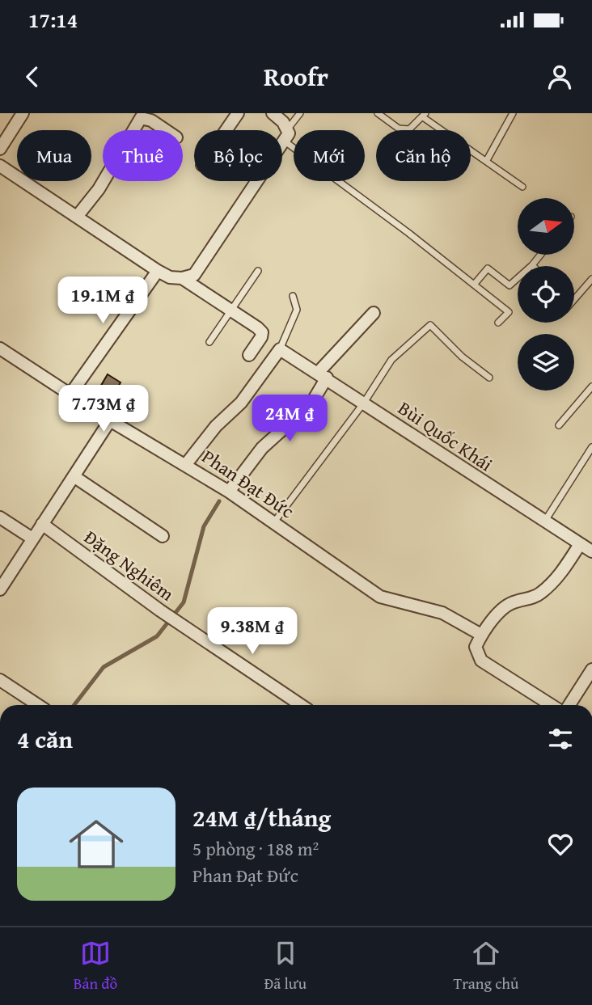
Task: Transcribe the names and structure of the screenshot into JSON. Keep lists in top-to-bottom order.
{
  "streets": {
    "street": ["Bùi Quốc Khái", "Phan Đạt Đức", "Đặng Nghiêm"]
  },
  "north": "right",
  "page": {
    "status": "17:14",
    "header": "Roofr",
    "chip": [
      "Mua",
      "Thuê",
      "Bộ lọc",
      "Mới",
      "Căn hộ"
    ],
    "price": [
      "19.1M ₫",
      "7.73M ₫",
      "24M ₫",
      "9.38M ₫"
    ],
    "heading": "4 căn",
    "list": [
      {
        "name": "24M ₫/tháng",
        "note": "5 phòng · 188 m² · Phan Đạt Đức"
      }
    ],
    "tabs": ["Bản đồ", "Đã lưu", "Trang chủ"]
  }
}
